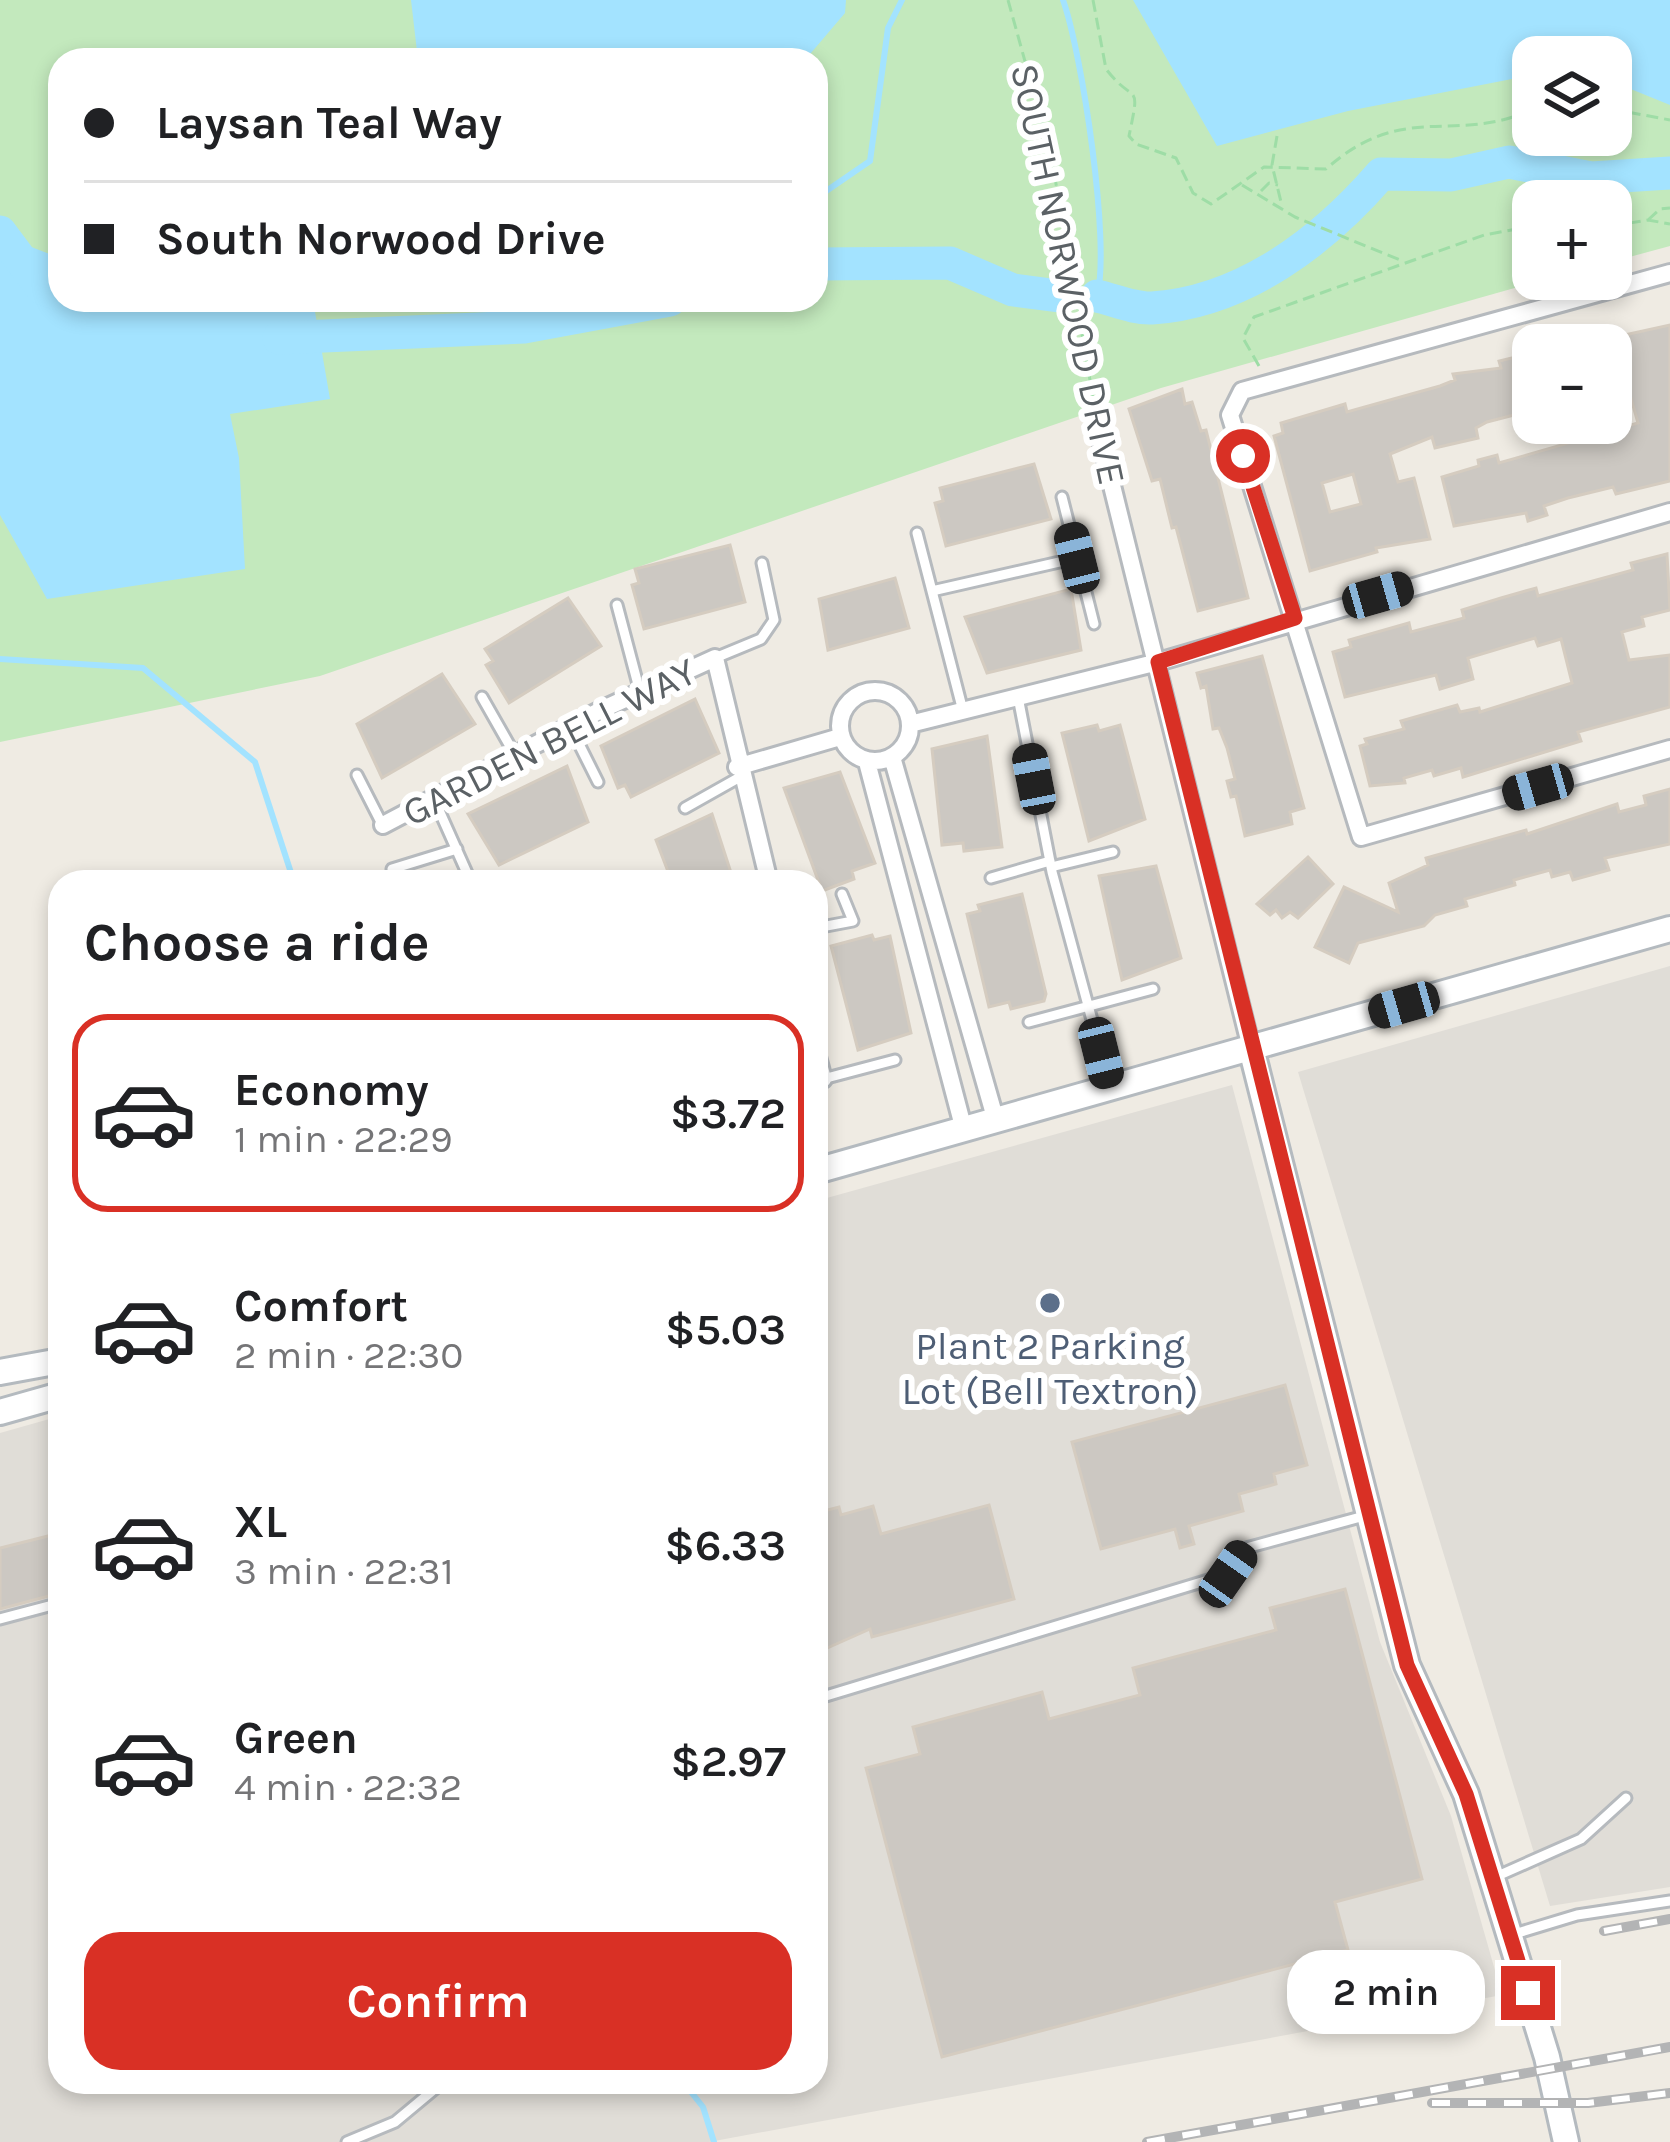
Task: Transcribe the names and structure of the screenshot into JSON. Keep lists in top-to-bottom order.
{
  "streets": {
    "main road": ["SOUTH NORWOOD DRIVE"],
    "street": ["GARDEN BELL WAY"]
  },
  "places": ["Plant 2 Parking Lot (Bell Textron)"],
  "page": {
    "map_buttons": ["+", "−"],
    "banner": ["Laysan Teal Way", "South Norwood Drive"],
    "heading": "Choose a ride",
    "list": [
      {
        "name": "Economy",
        "note": "1 min · 22:29",
        "value": "$3.72"
      },
      {
        "name": "Comfort",
        "note": "2 min · 22:30",
        "value": "$5.03"
      },
      {
        "name": "XL",
        "note": "3 min · 22:31",
        "value": "$6.33"
      },
      {
        "name": "Green",
        "note": "4 min · 22:32",
        "value": "$2.97"
      }
    ],
    "buttons": "Confirm",
    "bubble": "2 min"
  }
}
